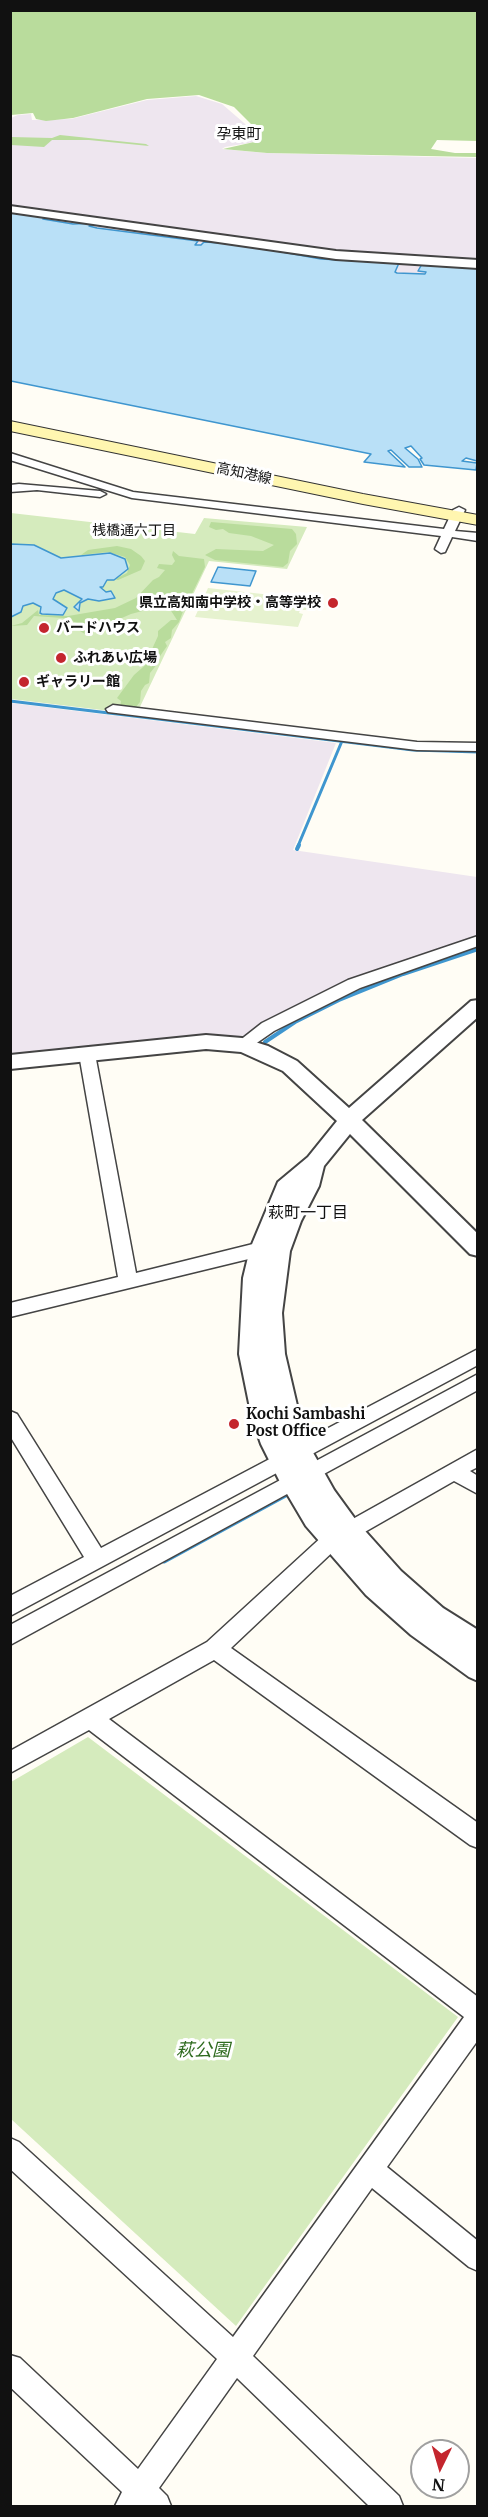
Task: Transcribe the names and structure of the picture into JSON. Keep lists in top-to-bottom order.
{
  "streets": {
    "main road": ["高知港線"]
  },
  "districts": ["孕東町", "桟橋通六丁目", "萩町一丁目"],
  "parks": ["萩公園"],
  "places": [
    "県立高知南中学校・高等学校",
    "バードハウス",
    "ふれあい広場",
    "ギャラリー館",
    "Kochi Sambashi Post Office"
  ],
  "north": "bottom"
}
